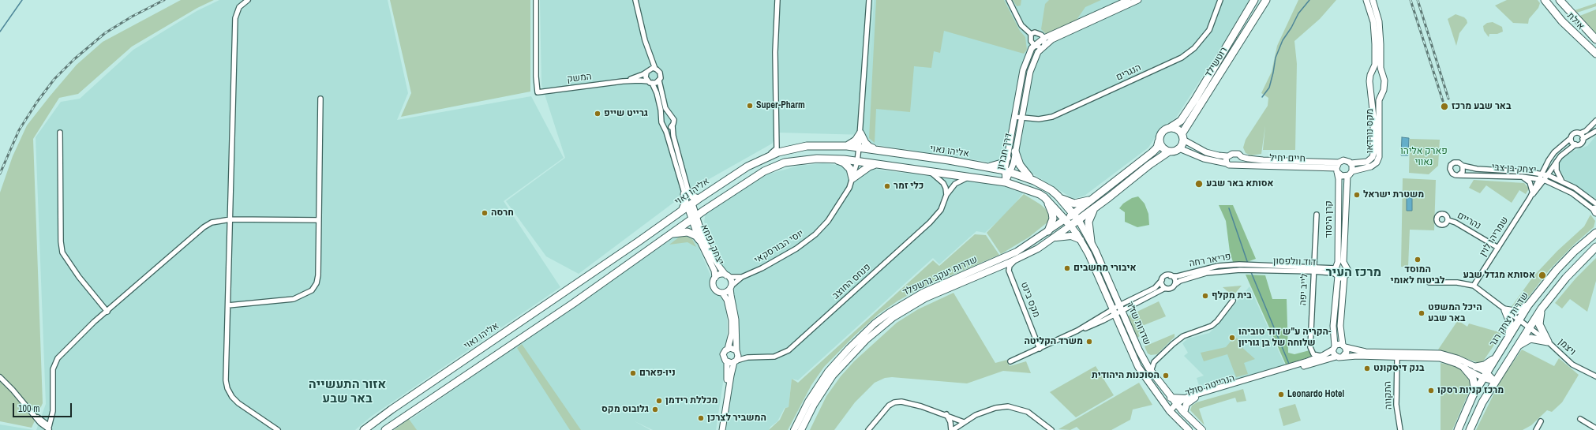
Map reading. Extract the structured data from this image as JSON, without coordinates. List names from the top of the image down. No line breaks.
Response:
{"streets":{"main road":["אילת","רוטשילד","אליהו נאוי","שדרות יעקב גרשפלד","שדרות יצחק רגר","שדרות שז\"ר"],"street":["הנגרים","המשק","מקס נורדאו","דרך חברון","חיים יחיל","יצחק בן צבי","קרן היסוד","נהריים","שמריהו לוין","יצחק נפחא","יוסי הבורסקאי","פריאר רחה","דוד וולפסון","פנחס החוצב","לייב יפה","מקס בינט","ויצמן","הנרייטה סולד","התקווה"]},"crossings":[["הנגרים","דרך חברון"],["מקס נורדאו","חיים יחיל"],["מקס נורדאו","קרן היסוד"],["אליהו נאוי","דרך חברון"],["אליהו נאוי","יוסי הבורסקאי"],["אליהו נאוי","שדרות שז\"ר"],["חיים יחיל","קרן היסוד"],["יצחק בן צבי","שמריהו לוין"],["קרן היסוד","דוד וולפסון"],["נהריים","שמריהו לוין"],["יצחק נפחא","יוסי הבורסקאי"],["פריאר רחה","דוד וולפסון"],["דוד וולפסון","לייב יפה"],["שדרות יעקב גרשפלד","מקס בינט"],["שדרות יעקב גרשפלד","שדרות שז\"ר"],["לייב יפה","הנרייטה סולד"],["שדרות שז\"ר","הנרייטה סולד"]],"districts":["מרכז העיר","אזור התעשייה באר שבע"],"parks":["פארק אליהו נאווי"],"places":["Super-Pharm","באר שבע מרכז","גרייט שייפ","אסותא באר שבע","כלי זמר","משטרת ישראל","חרסה","המוסד לביטוח לאומי","איבורי מחשבים","אסותא מגדל שבע","בית מקלף","היכל המשפט באר שבע","הקריה ע\"ש דוד טוביהו- שלוחה של בן גוריון","משרד הקליטה","בנק דיסקונט","ניו-פארם","הסוכנות היהודית","מרכז קניות רסקו","Leonardo Hotel","מכללת רידמן","גלובוס מקס","המשביר לצרכן"],"scale_bar":"100 m"}
